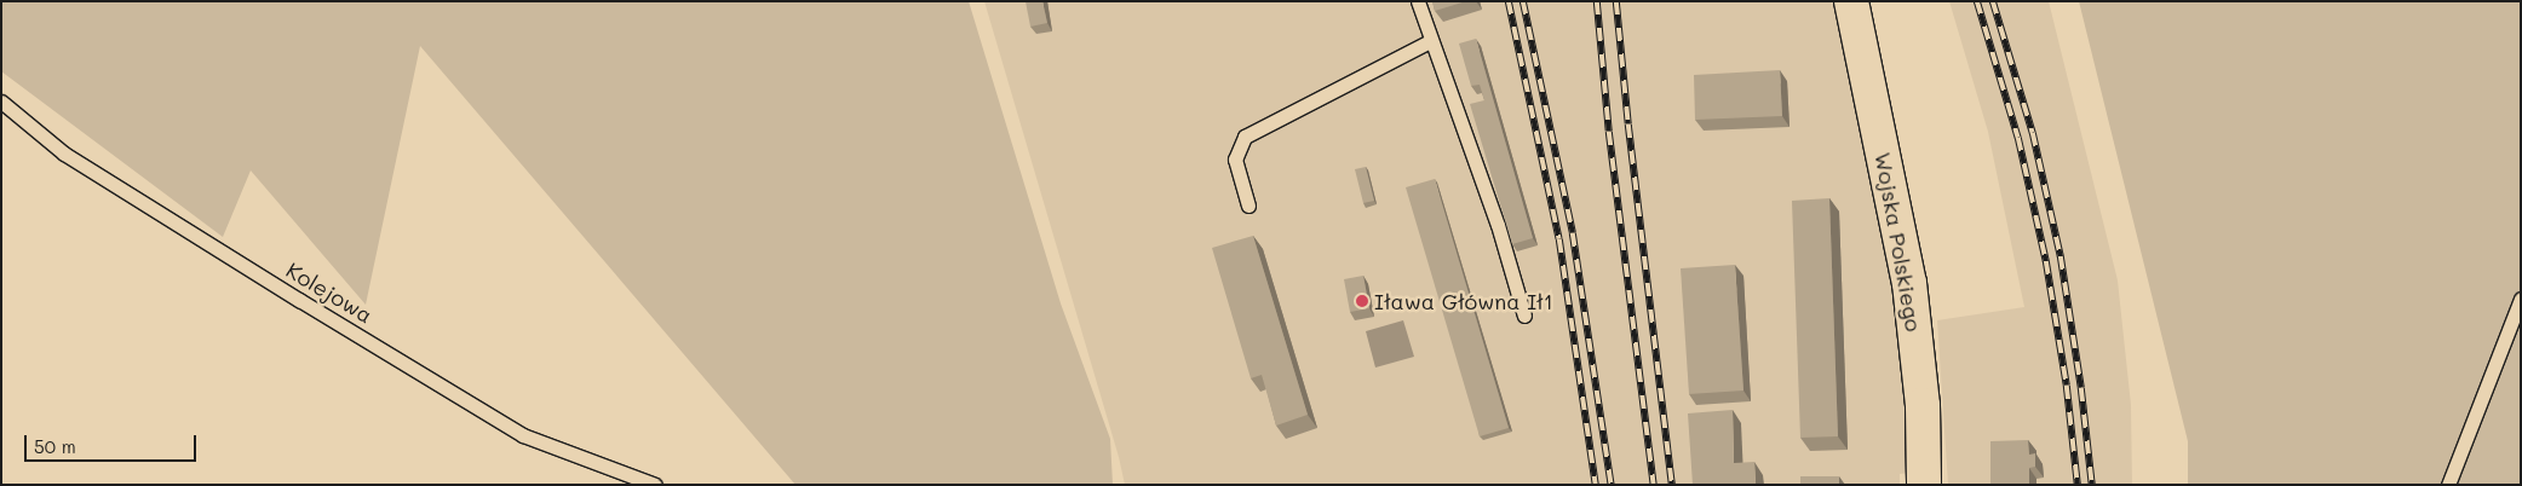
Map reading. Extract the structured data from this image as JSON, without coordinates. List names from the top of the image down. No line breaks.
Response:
{"streets":{"street":["Wojska Polskiego"],"lane":["Kolejowa"]},"places":["Iława Główna Ił1"],"scale_bar":"50 m"}
